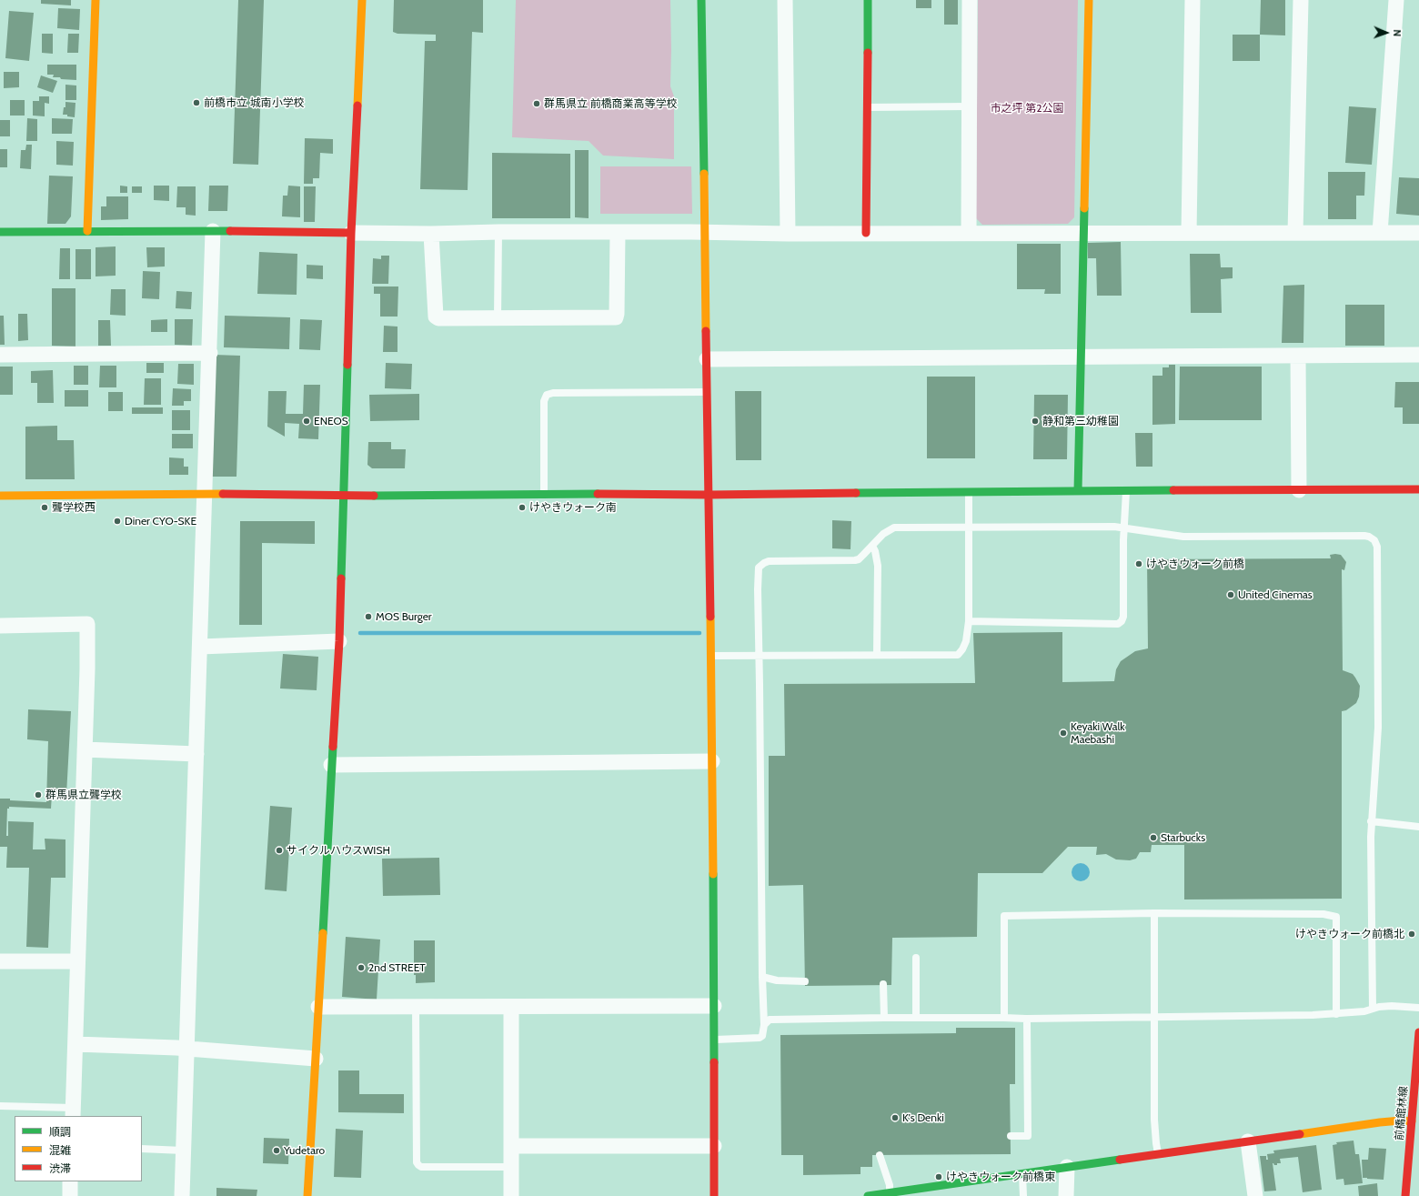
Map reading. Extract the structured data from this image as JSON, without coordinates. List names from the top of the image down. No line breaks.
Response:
{"streets":{"street":["前橋館林線"]},"parks":["市之坪 第2公園"],"places":["前橋市立 城南小学校","群馬県立 前橋商業高等学校","ENEOS","静和第三幼稚園","聾学校西","けやきウォーク南","Diner CYO-SKE","けやきウォーク前橋","United Cinemas","MOS Burger","Keyaki Walk Maebashi","群馬県立聾学校","Starbucks","サイクルハウスWISH","けやきウォーク前橋北","2nd STREET","K's Denki","Yudetaro","けやきウォーク前橋東"],"legend":["順調","混雑","渋滞"],"north":"right"}
